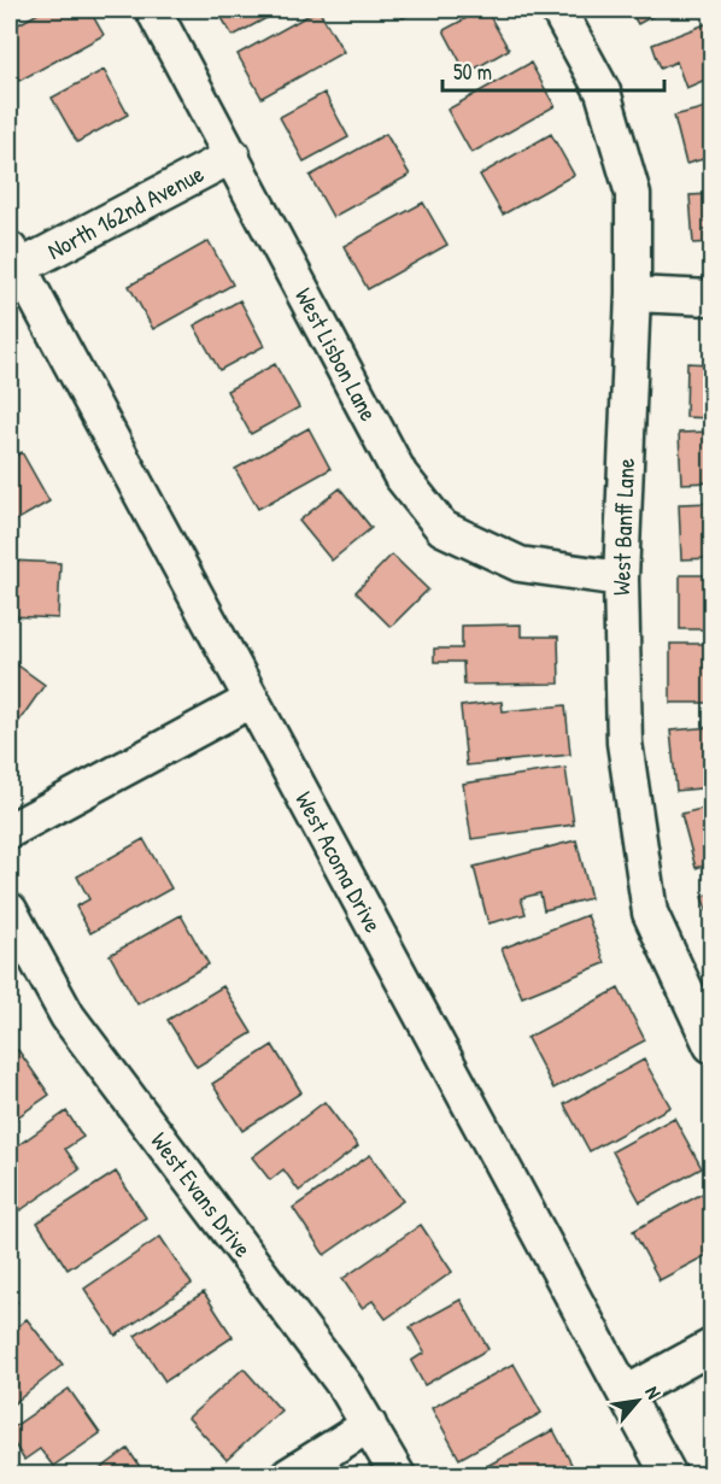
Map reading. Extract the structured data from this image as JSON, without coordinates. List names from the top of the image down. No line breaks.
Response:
{"streets":{"street":["North 162nd Avenue","West Lisbon Lane","West Banff Lane","West Acoma Drive","West Evans Drive"]},"crossings":[["North 162nd Avenue","West Lisbon Lane"],["North 162nd Avenue","West Acoma Drive"],["West Lisbon Lane","West Banff Lane"]],"scale_bar":"50 m","north":"top right"}
